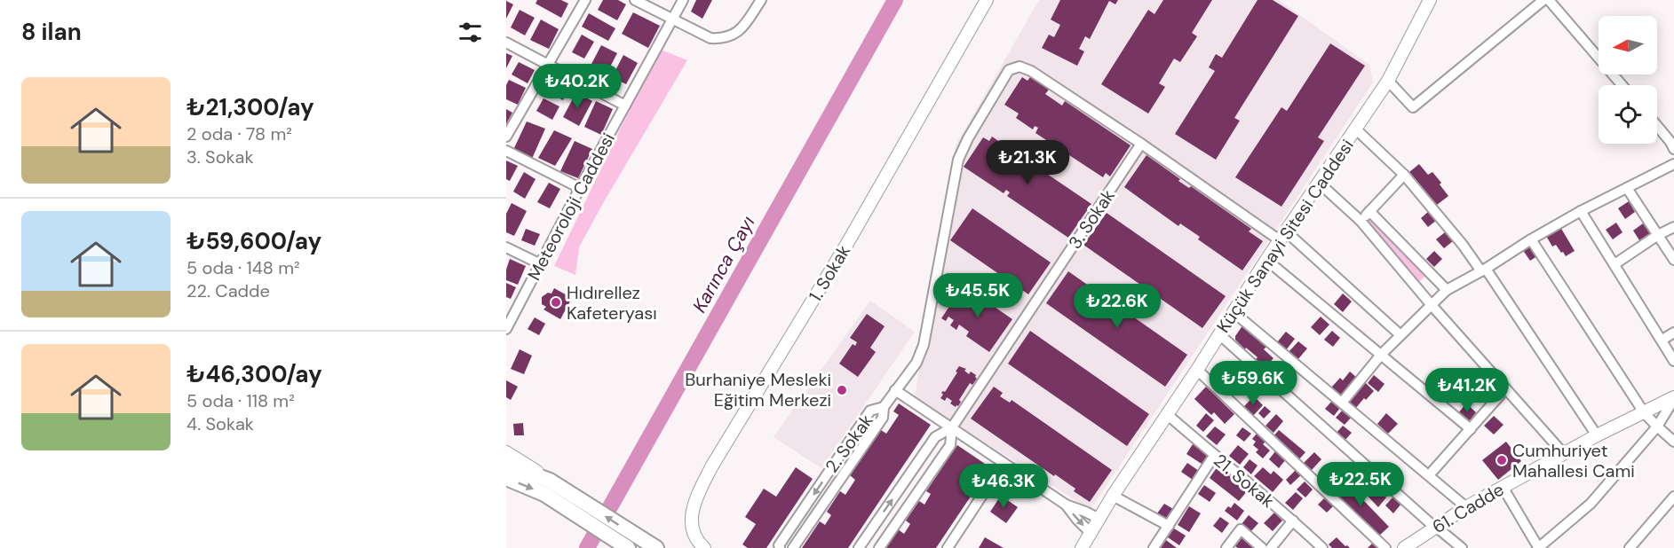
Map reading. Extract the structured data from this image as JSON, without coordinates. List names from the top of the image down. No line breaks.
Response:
{"streets":{"street":["Meteoroloji Caddesi","3. Sokak","Küçük Sanayi Sitesi Caddesi","1. Sokak","2. Sokak","21. Sokak","61. Cadde"]},"crossings":[["Küçük Sanayi Sitesi Caddesi","21. Sokak"]],"water":["Karınca Çayı"],"places":["Hıdırellez Kafeteryası","Burhaniye Mesleki Eğitim Merkezi","Cumhuriyet Mahallesi Cami"],"north":"left","page":{"heading":"8 ilan","list":[{"name":"₺21,300/ay","note":"2 oda · 78 m² · 3. Sokak"},{"name":"₺59,600/ay","note":"5 oda · 148 m² · 22. Cadde"},{"name":"₺46,300/ay","note":"5 oda · 118 m² · 4. Sokak"}],"price":["₺40.2K","₺21.3K","₺45.5K","₺22.6K","₺59.6K","₺41.2K","₺22.5K","₺46.3K"]}}
